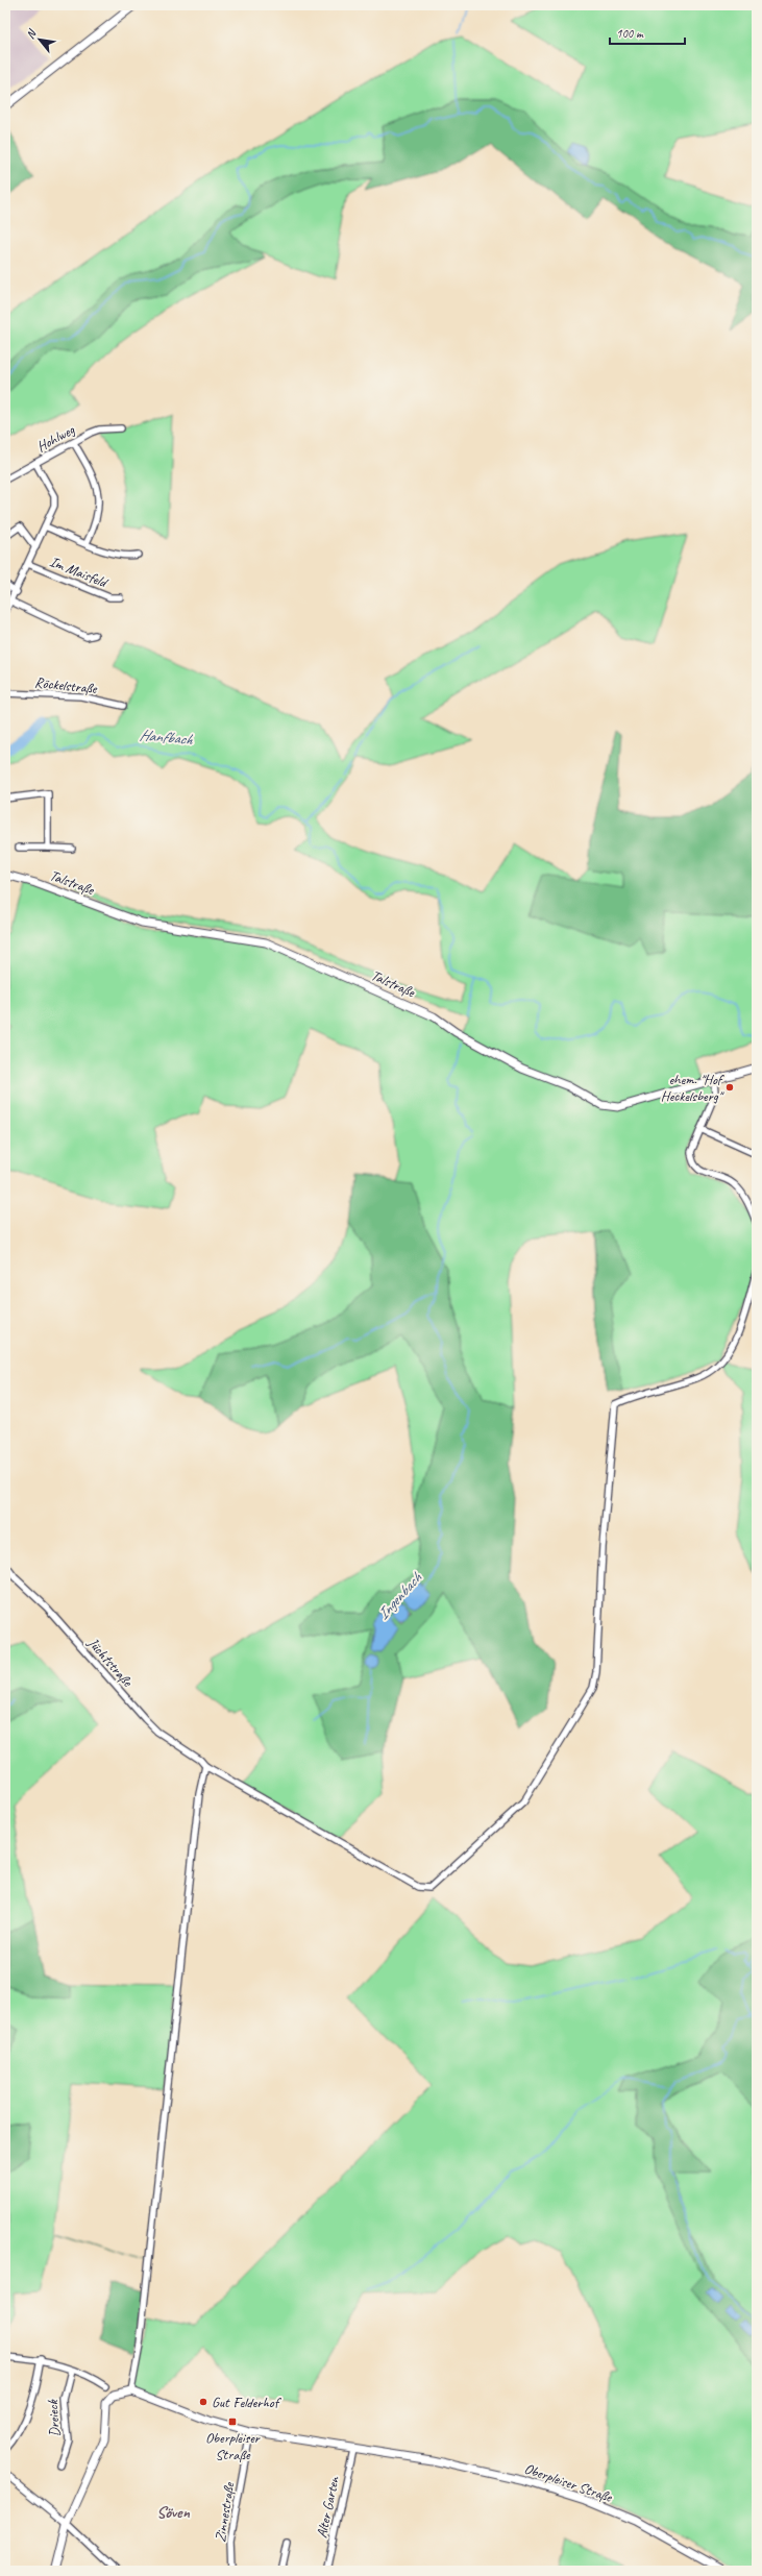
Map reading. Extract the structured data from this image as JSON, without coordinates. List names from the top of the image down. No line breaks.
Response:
{"streets":{"main road":["Talstraße","Oberpleiser Straße"],"street":["Hohlweg","Im Maisfeld","Röckelstraße","Jüchtstraße","Dreieck","Alter Garten","Zinnestraße"]},"crossings":[["Oberpleiser Straße","Alter Garten"],["Oberpleiser Straße","Zinnestraße"]],"districts":["Söven"],"water":["Hanfbach","Ingenbach"],"places":{"other":["ehem. \"Hof Heckelsberg\"","Gut Felderhof"],"transit":["Oberpleiser Straße"]},"scale_bar":"100 m","north":"top left"}
